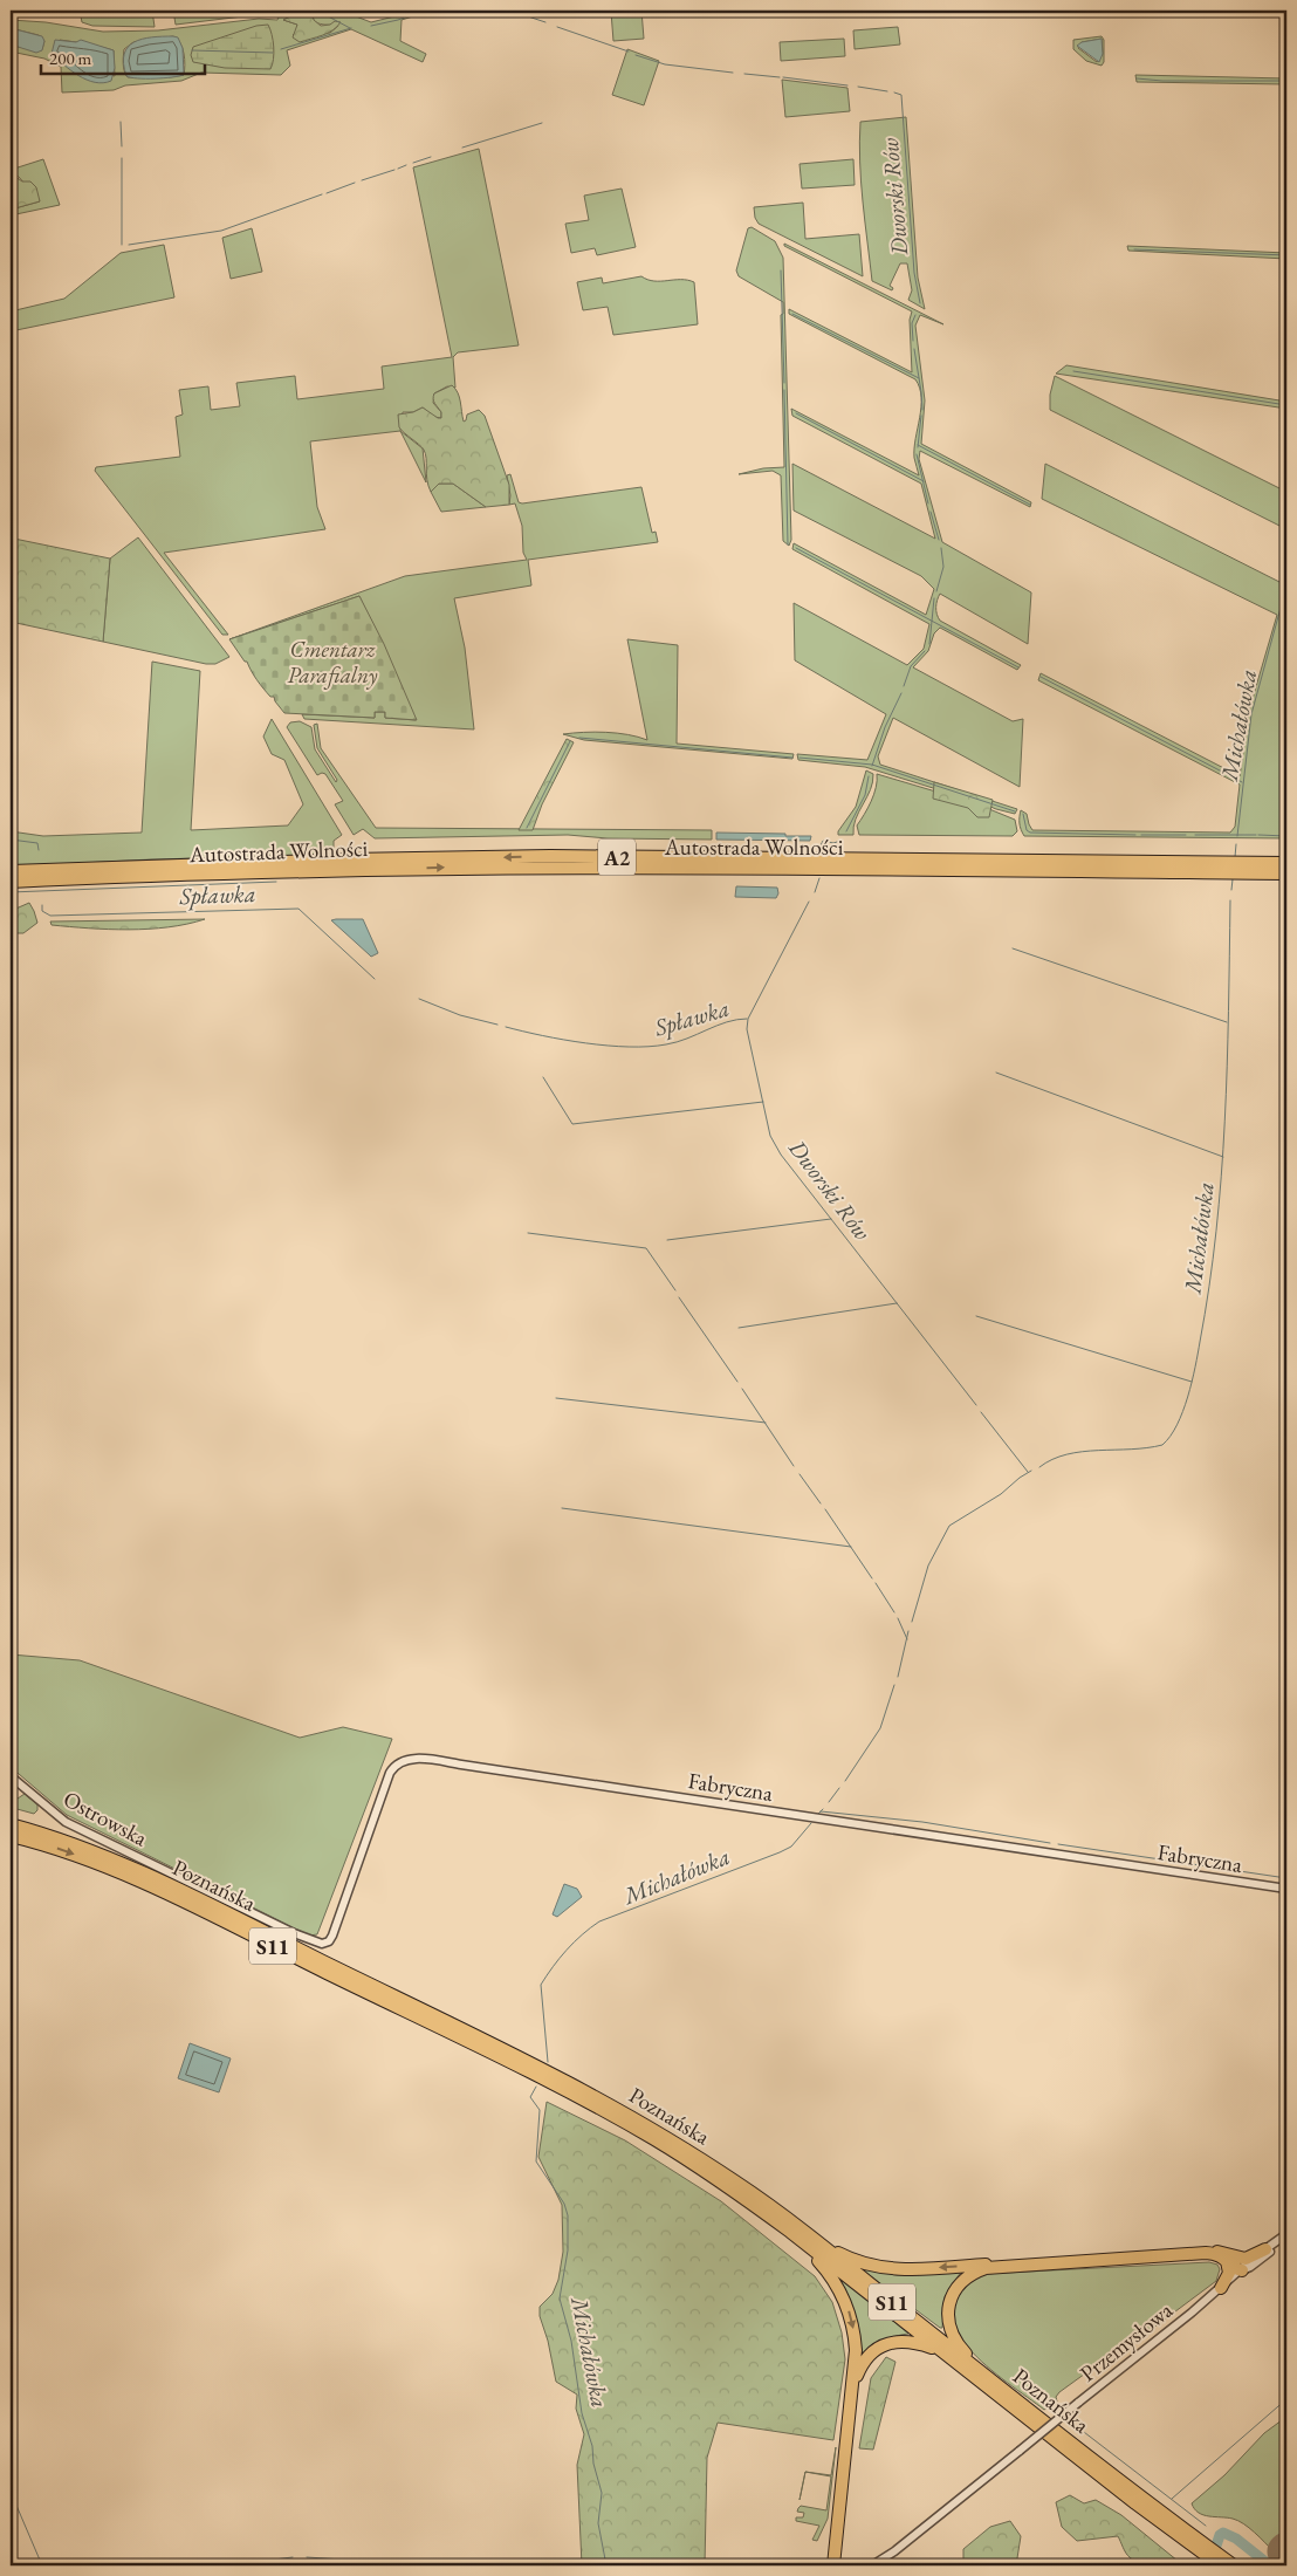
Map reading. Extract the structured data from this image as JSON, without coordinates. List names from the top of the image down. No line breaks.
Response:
{"streets":{"highway":["Autostrada Wolności","A2","Poznańska","S11"],"street":["Fabryczna","Ostrowska","Przemysłowa"]},"crossings":[["Fabryczna","Ostrowska"]],"water":["Dworski Rów","Michałówka","Spławka"],"parks":["Cmentarz Parafialny"],"scale_bar":"200 m"}
